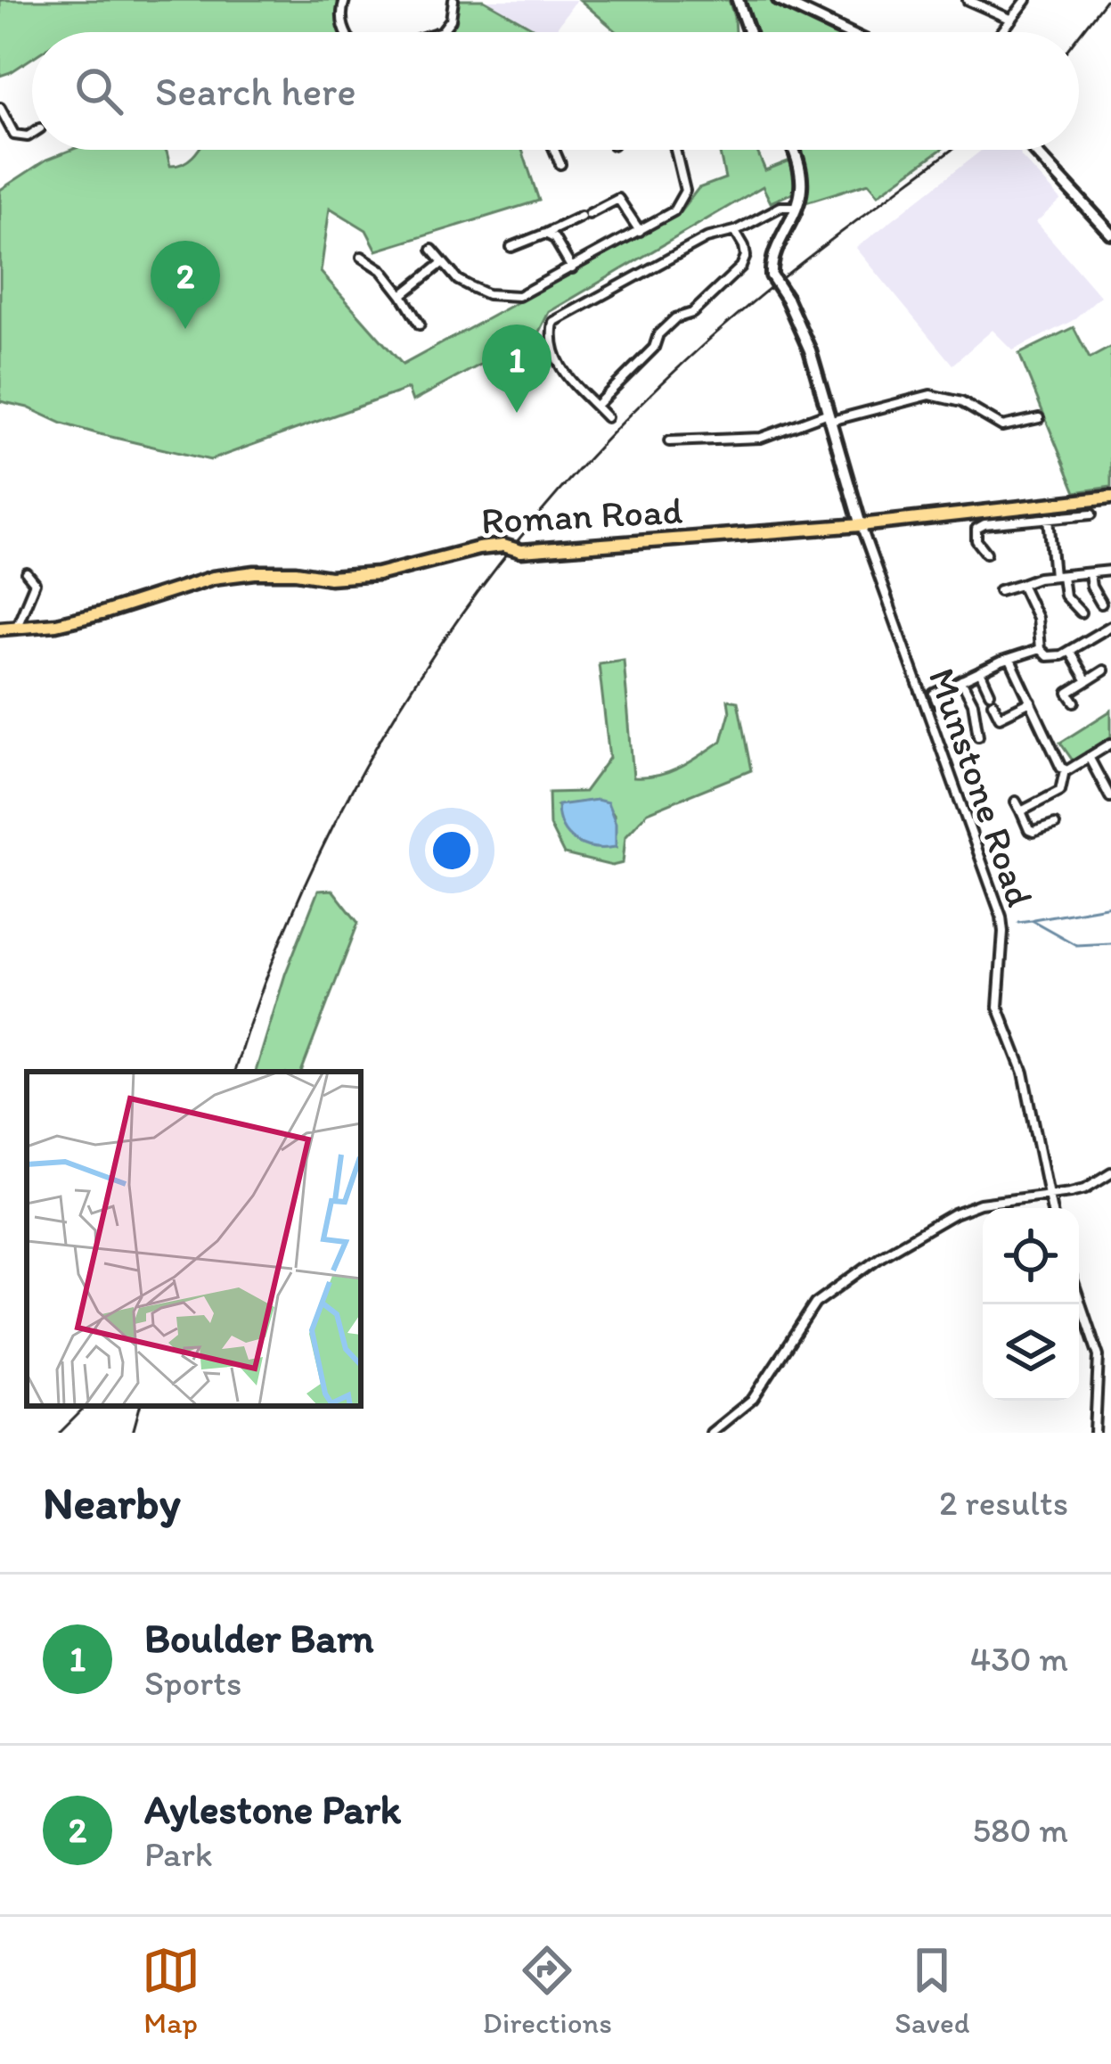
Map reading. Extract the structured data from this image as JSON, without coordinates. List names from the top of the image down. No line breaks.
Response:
{"streets":{"main road":["Roman Road"],"street":["Munstone Road"]},"crossings":[["Roman Road","Munstone Road"]],"page":{"search":"Search here","pins":["2","1"],"heading":["Nearby","2 results"],"list":[{"mark":"1","name":"Boulder Barn","note":"Sports","value":"430 m"},{"mark":"2","name":"Aylestone Park","note":"Park","value":"580 m"}],"nav":["Map","Directions","Saved"]}}
